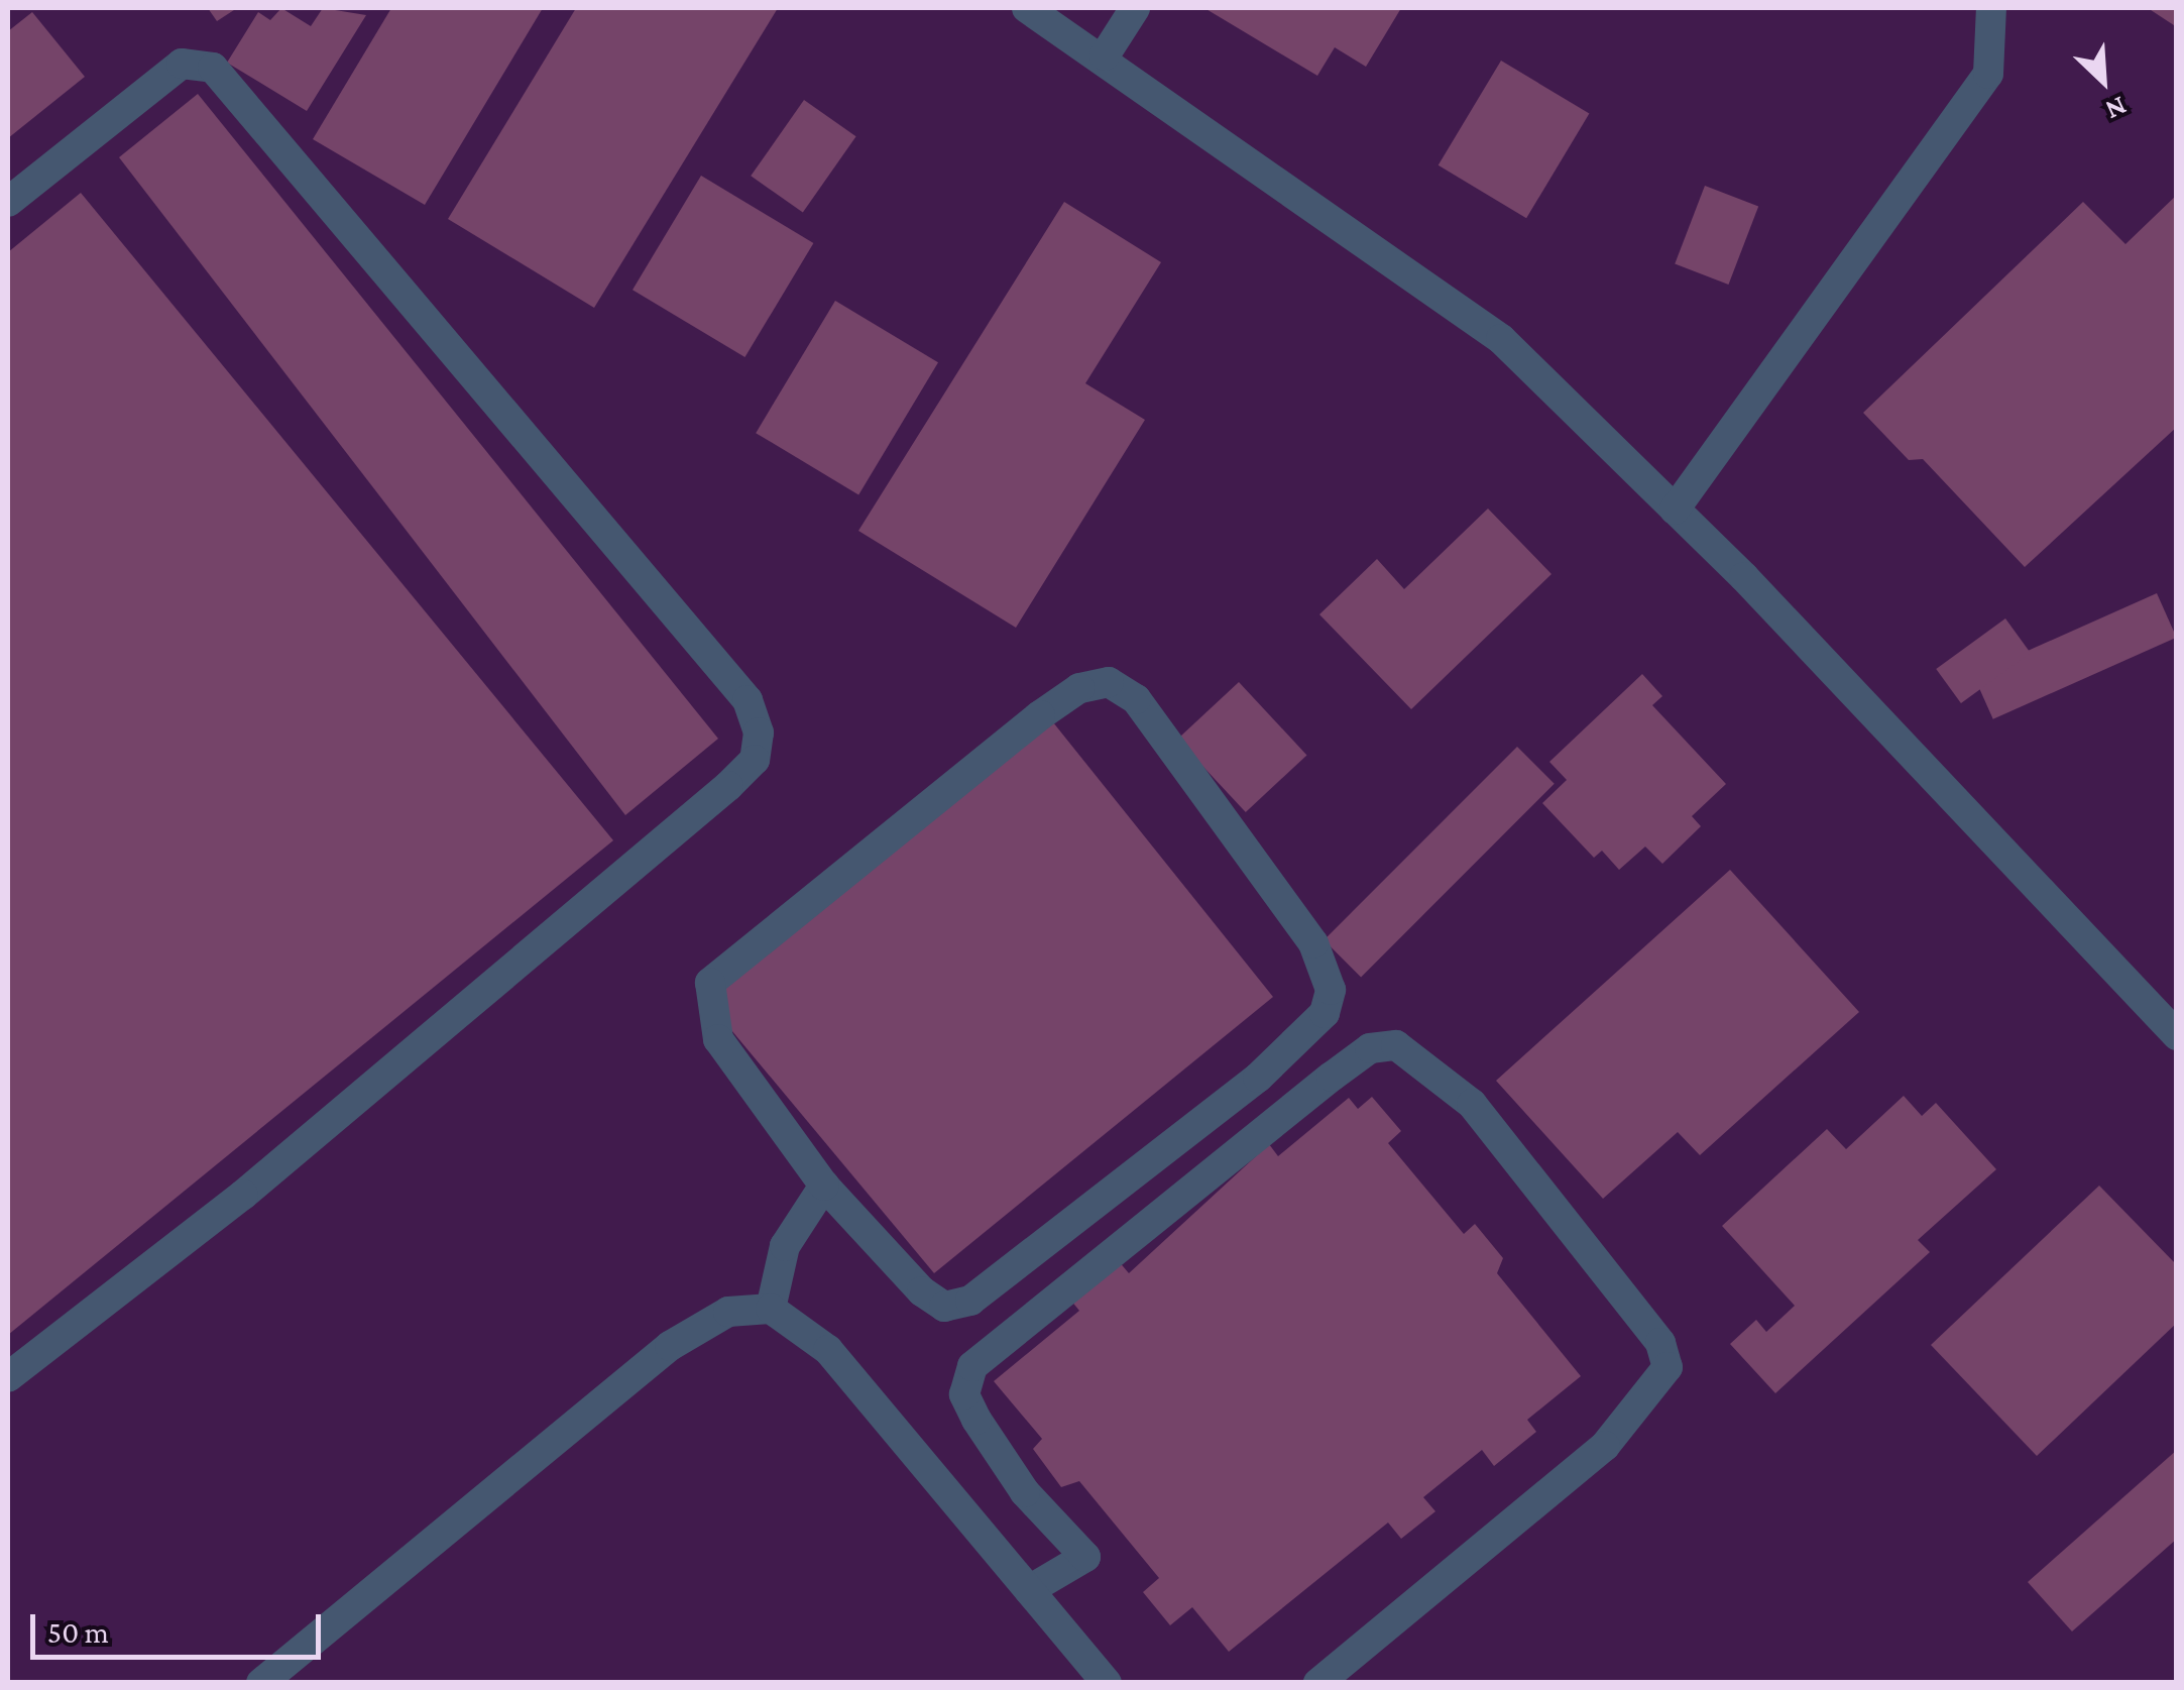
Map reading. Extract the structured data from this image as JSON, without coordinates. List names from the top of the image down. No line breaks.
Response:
{"scale_bar":"50 m","north":"bottom right"}
